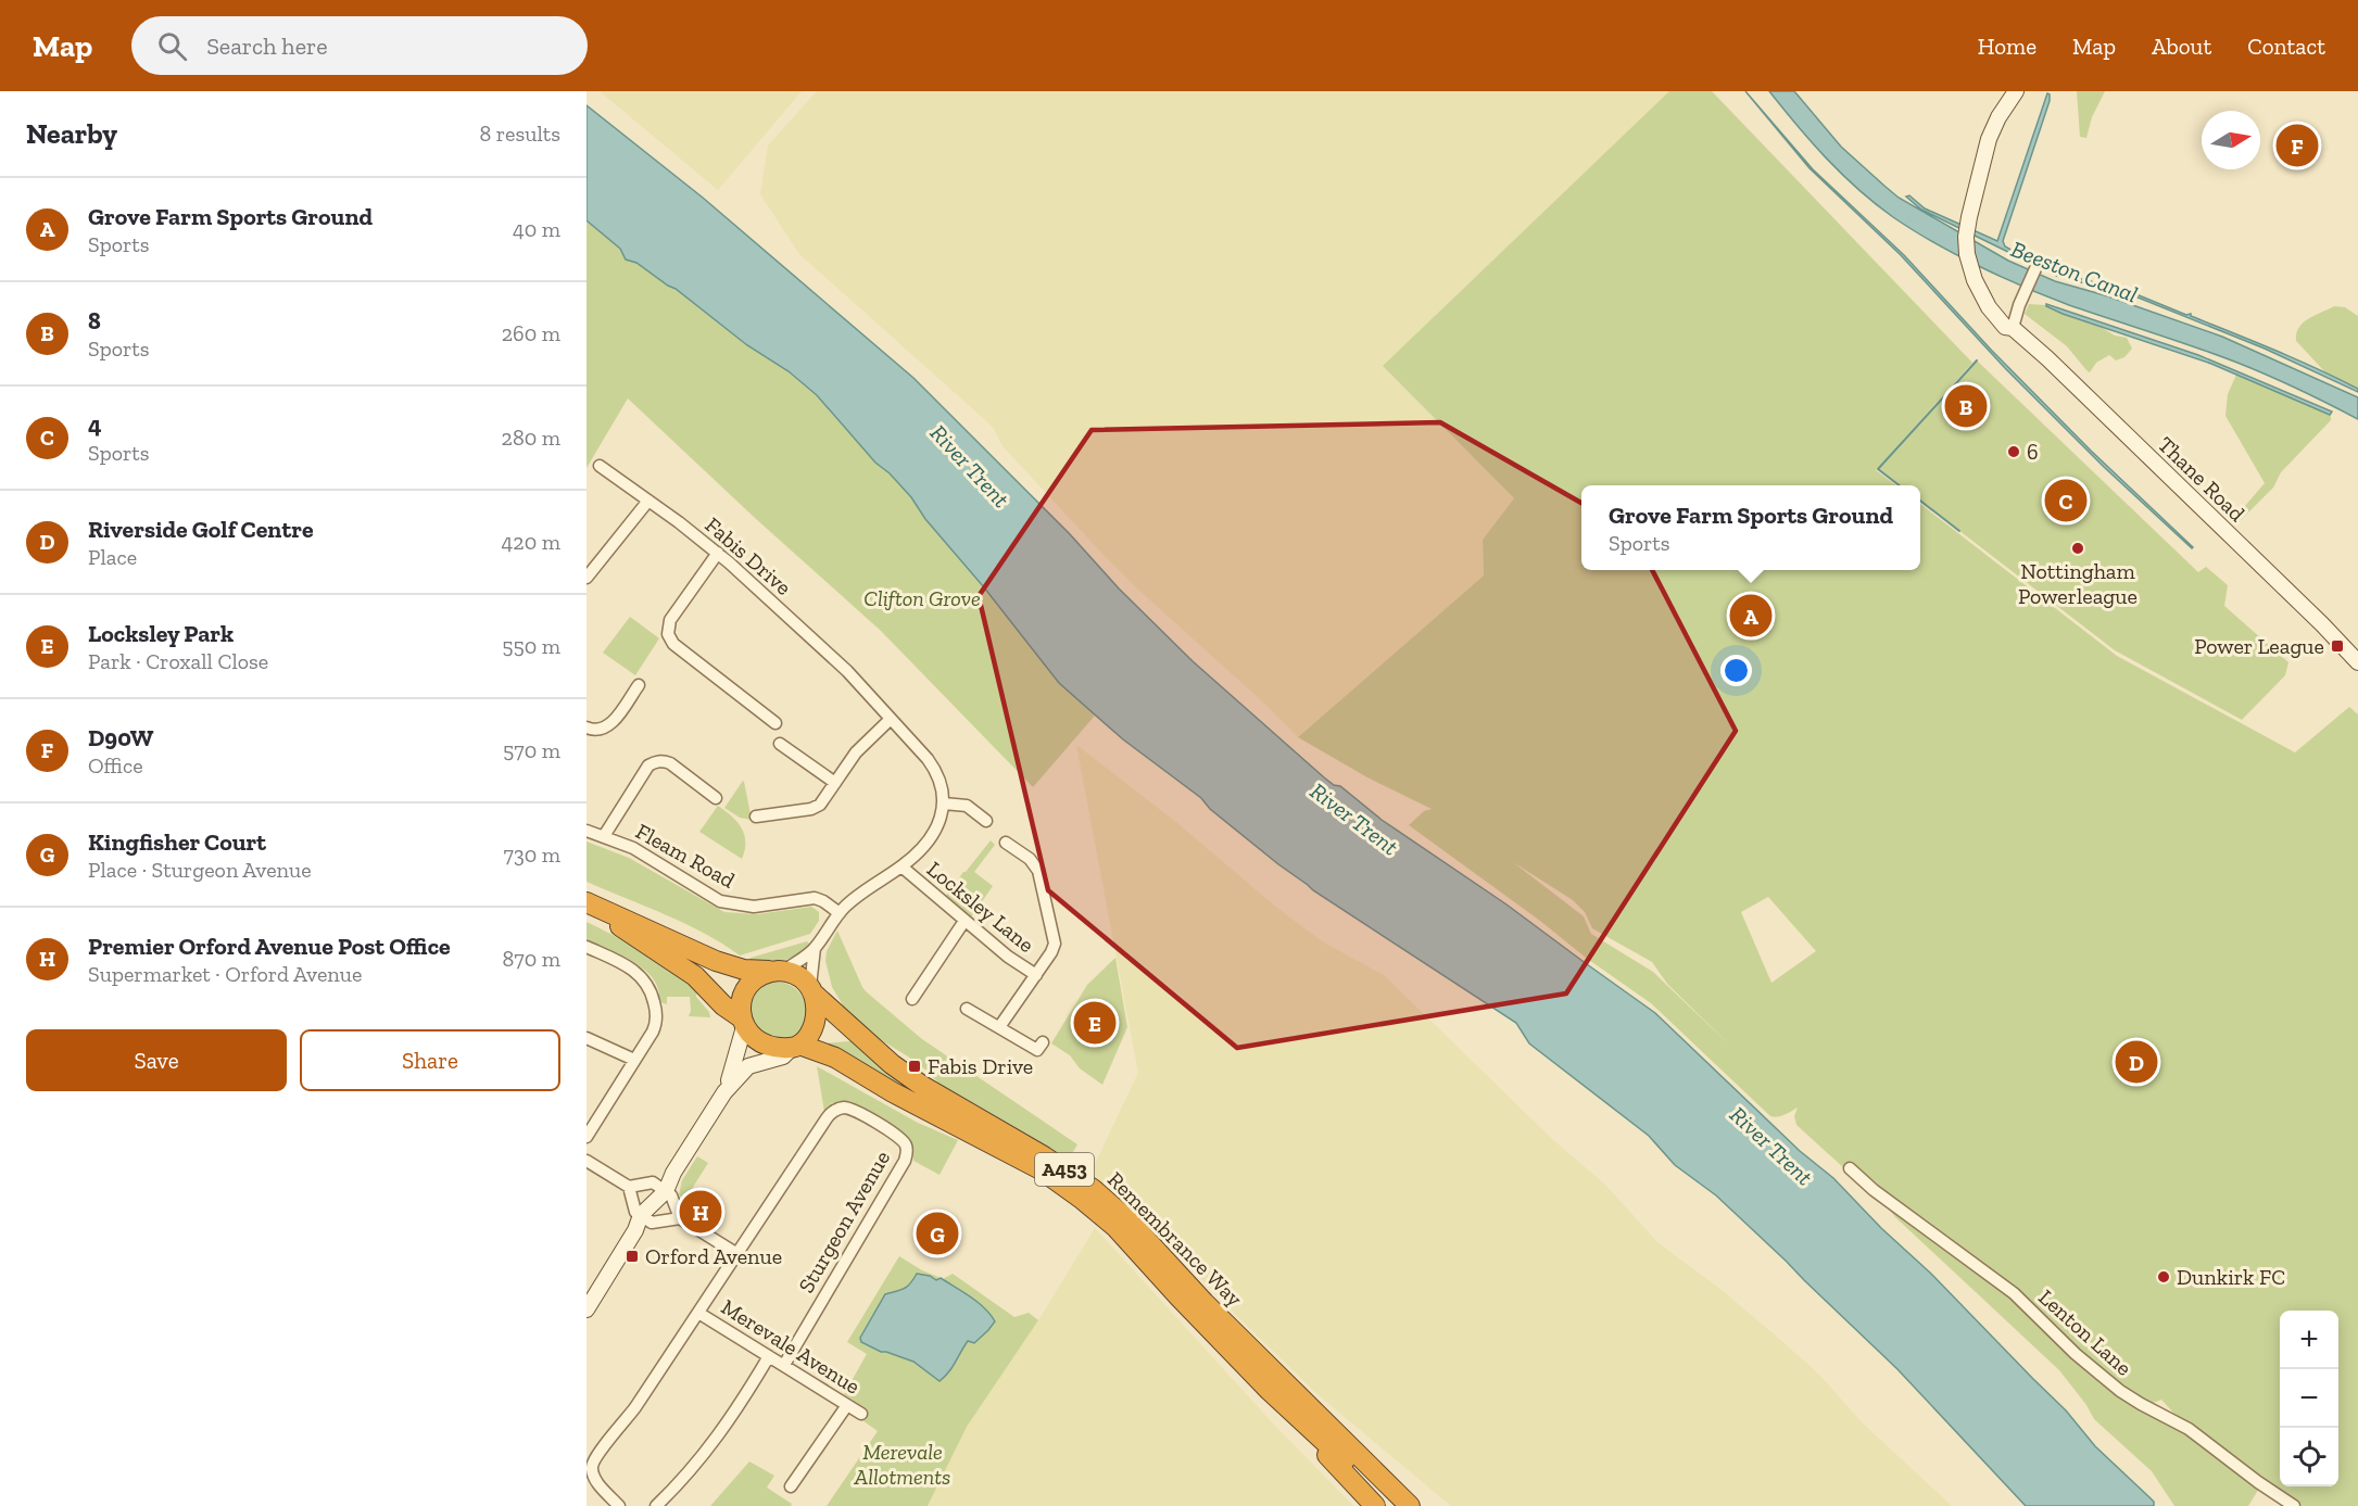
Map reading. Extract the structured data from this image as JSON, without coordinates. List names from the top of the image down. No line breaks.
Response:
{"streets":{"highway":["A453","Remembrance Way"],"street":["Thane Road","Fabis Drive","Fleam Road","Locksley Lane","Sturgeon Avenue","Lenton Lane","Merevale Avenue"]},"crossings":[["Sturgeon Avenue","Merevale Avenue"]],"water":["Beeston Canal","River Trent"],"parks":["Clifton Grove","Merevale Allotments"],"places":{"other":["6","Nottingham Powerleague","Dunkirk FC"],"transit":["Power League","Fabis Drive","Orford Avenue"]},"north":"right","page":{"header":"Map","search":"Search here","nav":["Home","Map","About","Contact"],"heading":["Nearby","8 results"],"pins":["F","B","C","A","E","D","H","G"],"list":[{"mark":"A","name":"Grove Farm Sports Ground","note":"Sports","value":"40 m"},{"mark":"B","name":"8","note":"Sports","value":"260 m"},{"mark":"C","name":"4","note":"Sports","value":"280 m"},{"mark":"D","name":"Riverside Golf Centre","note":"Place","value":"420 m"},{"mark":"E","name":"Locksley Park","note":"Park · Croxall Close","value":"550 m"},{"mark":"F","name":"D90W","note":"Office","value":"570 m"},{"mark":"G","name":"Kingfisher Court","note":"Place · Sturgeon Avenue","value":"730 m"},{"mark":"H","name":"Premier Orford Avenue Post Office","note":"Supermarket · Orford Avenue","value":"870 m"}],"popup":["Grove Farm Sports Ground","Sports"],"buttons":["Save","Share"],"map_buttons":["+","−"]}}
